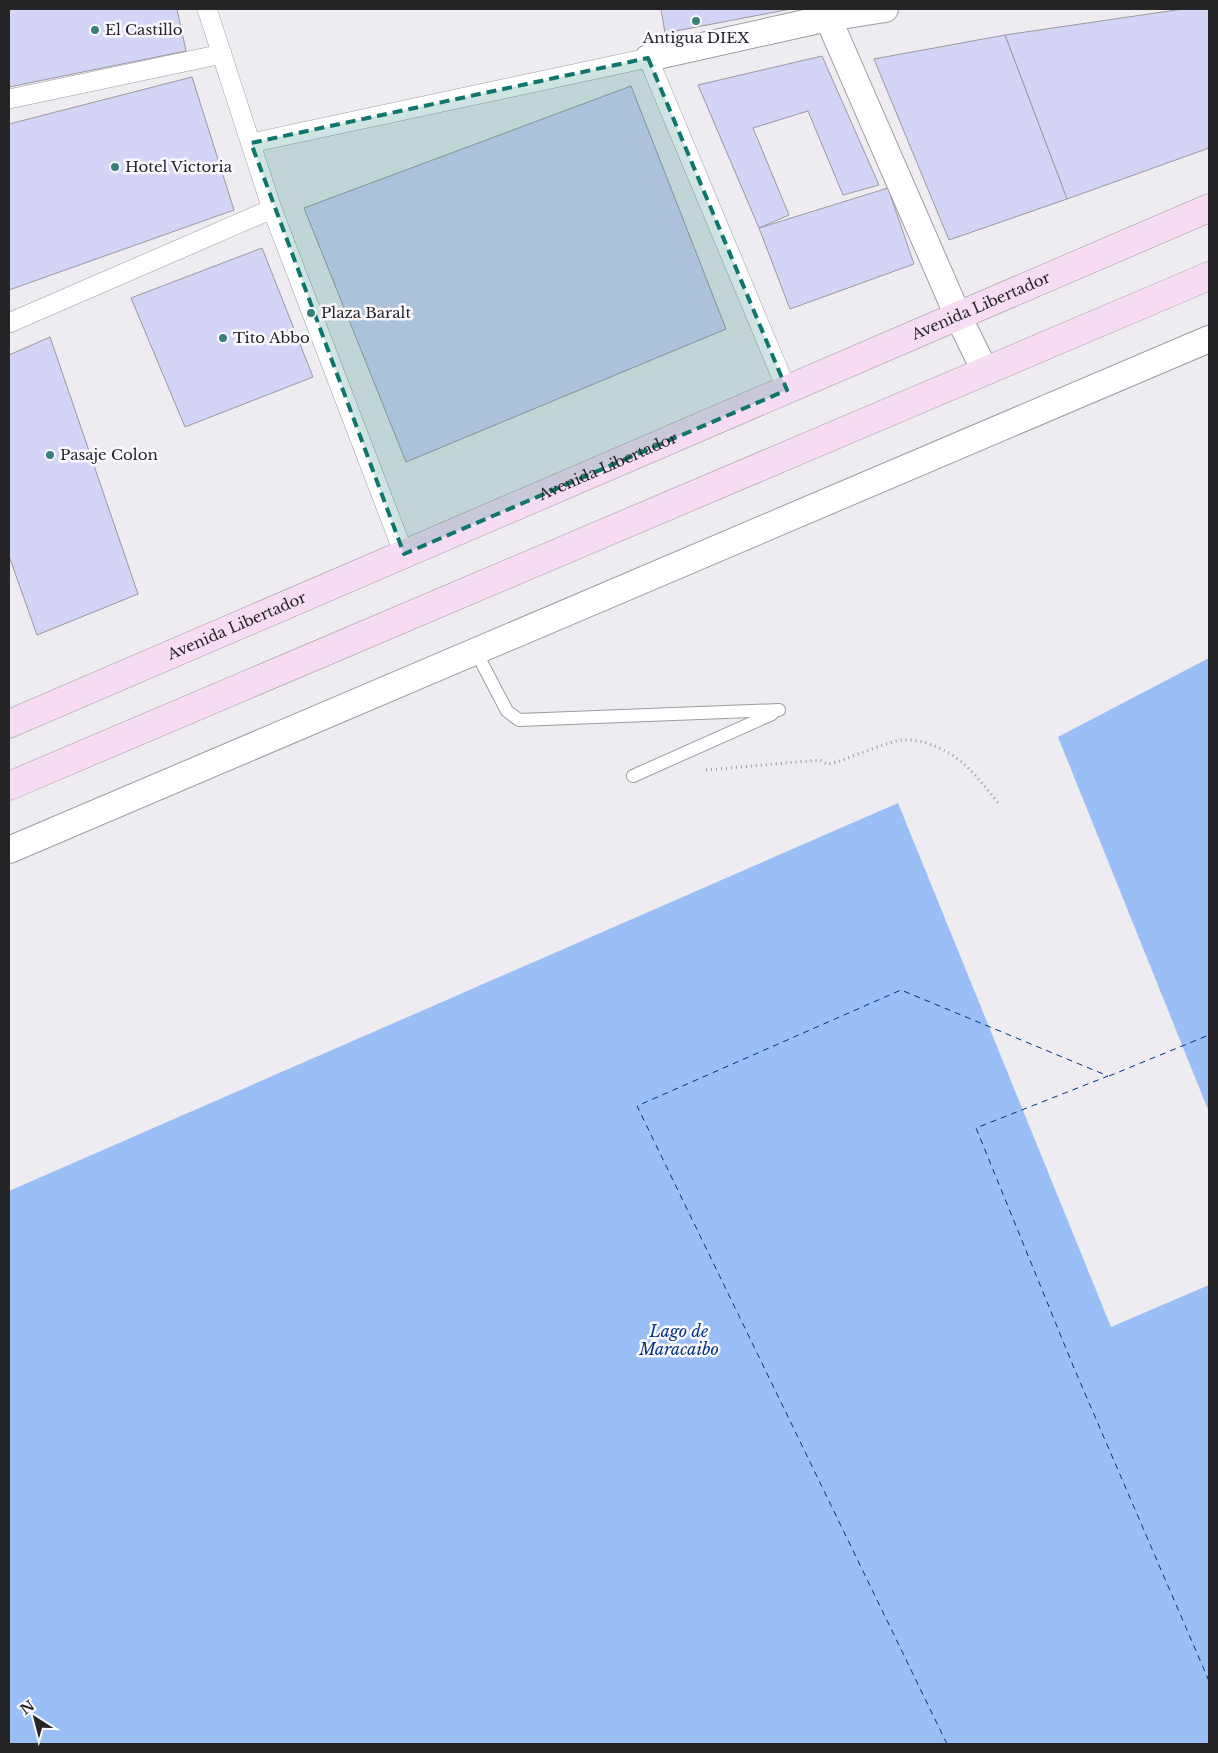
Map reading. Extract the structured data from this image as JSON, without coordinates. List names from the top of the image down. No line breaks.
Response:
{"streets":{"main road":["Avenida Libertador"]},"water":["Lago de Maracaibo"],"places":["Antigua DIEX","El Castillo","Hotel Victoria","Plaza Baralt","Tito Abbo","Pasaje Colon"],"north":"top left"}
